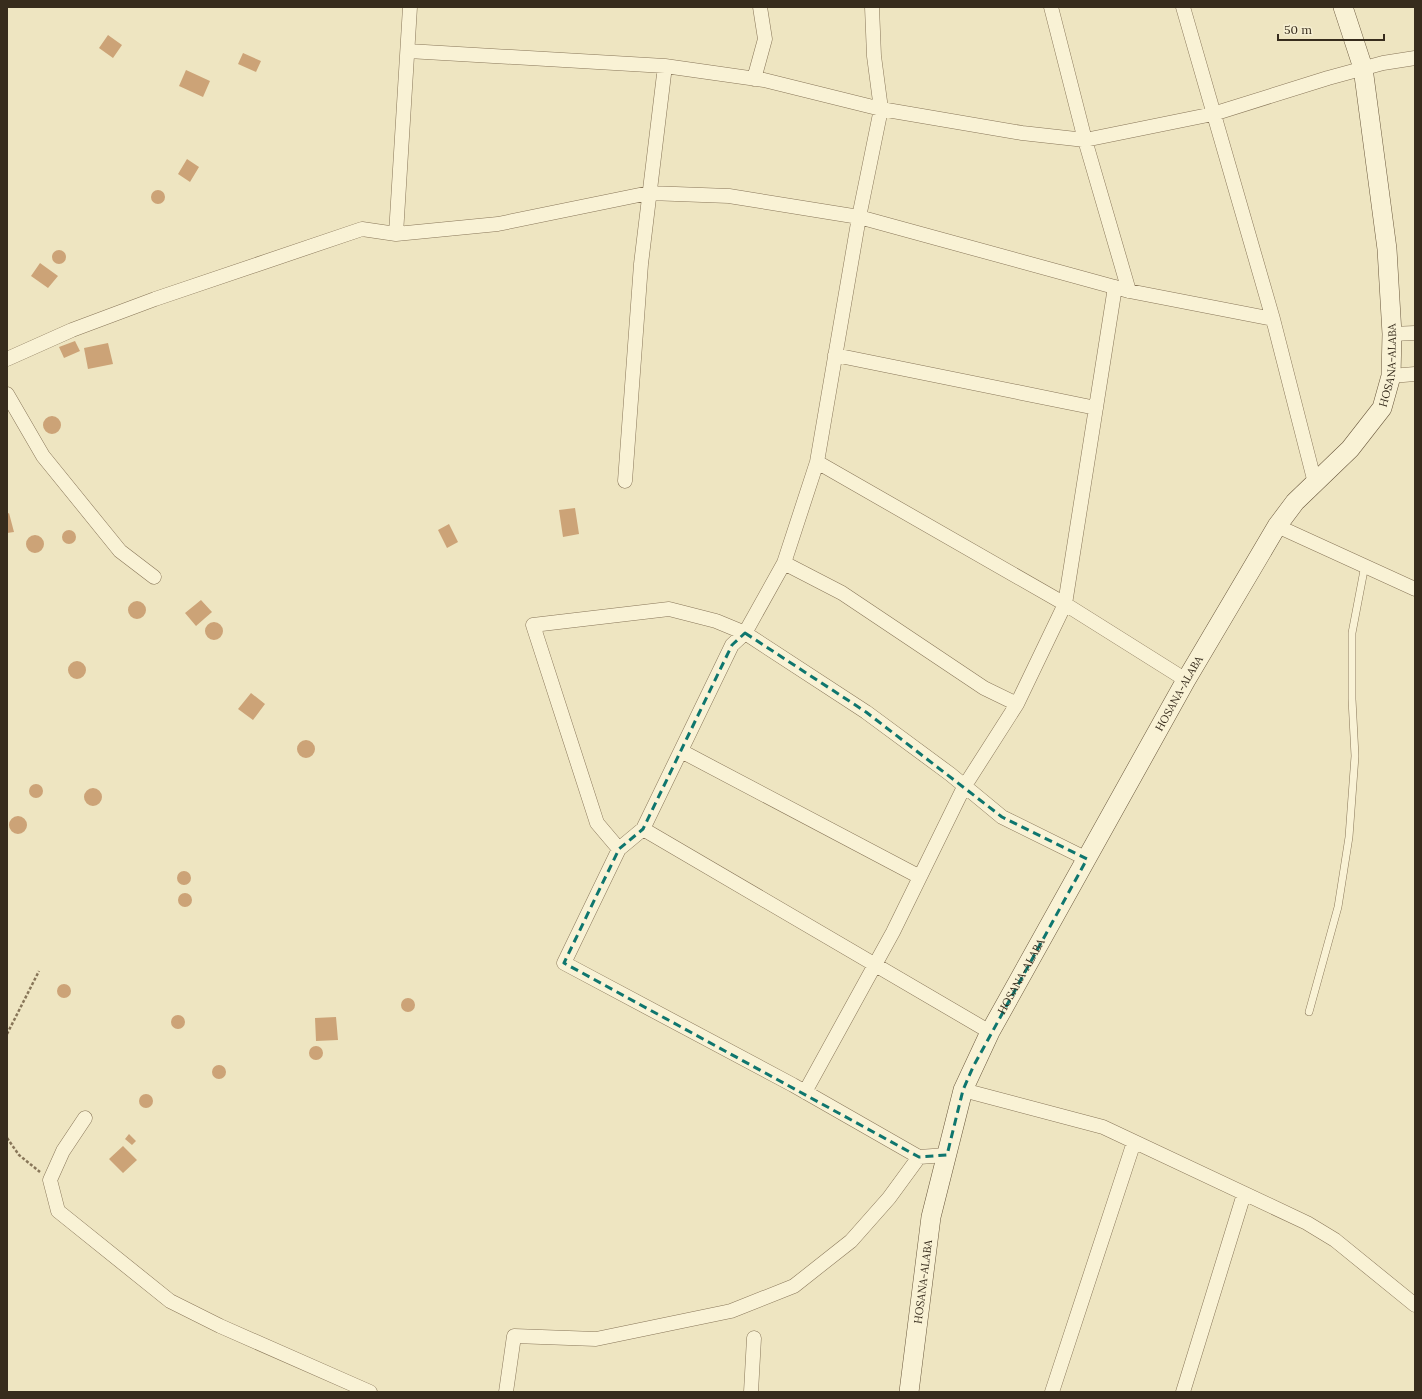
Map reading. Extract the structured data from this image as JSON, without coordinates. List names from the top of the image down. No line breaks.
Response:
{"streets":{"main road":["HOSANA-ALABA"]},"scale_bar":"50 m"}
